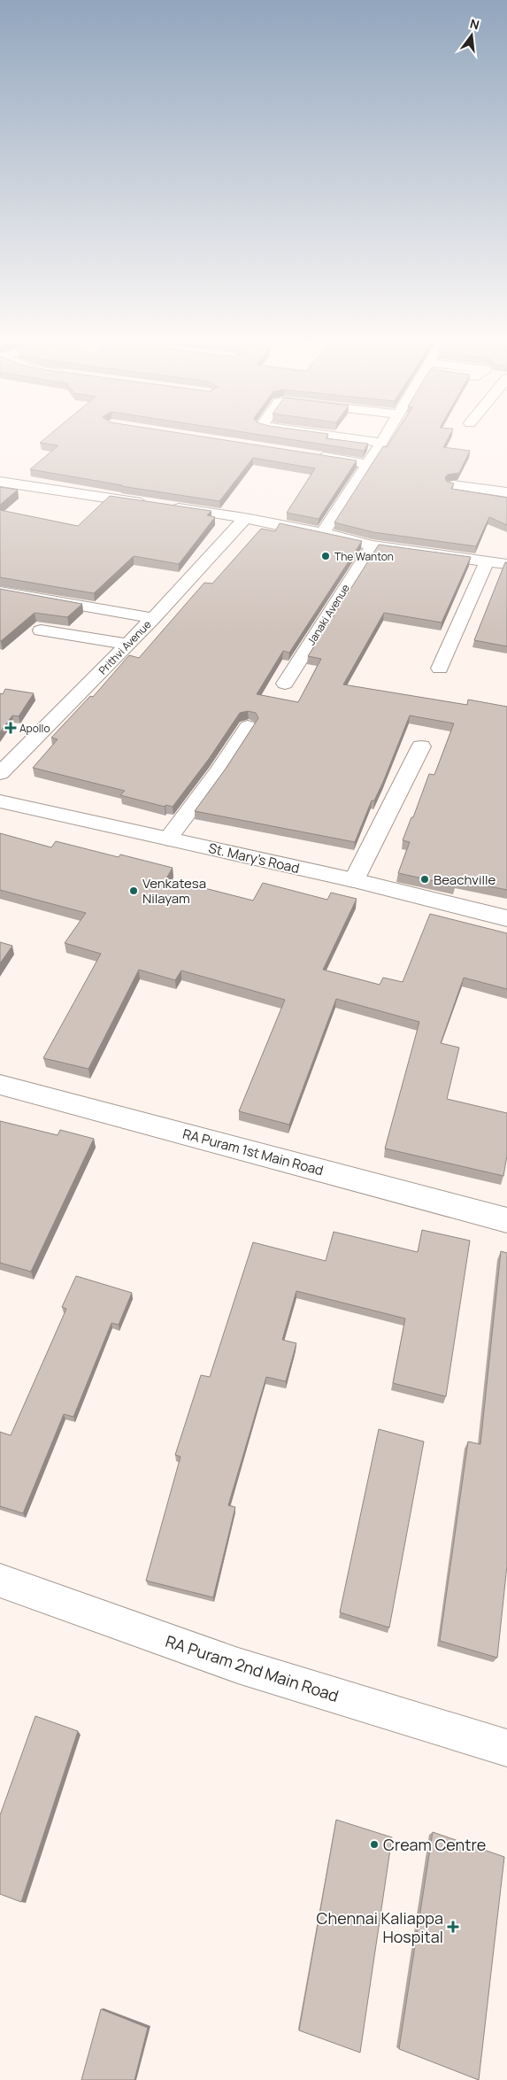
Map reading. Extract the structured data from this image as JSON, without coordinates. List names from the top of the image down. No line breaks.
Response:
{"streets":{"street":["Janaki Avenue","Prithvi Avenue","St. Mary's Road","RA Puram 1st Main Road","RA Puram 2nd Main Road"]},"places":{"other":["The Wanton","Beachville","Venkatesa Nilayam","Cream Centre"],"health":["Apollo","Chennai Kaliappa Hospital"]},"north":"top"}
